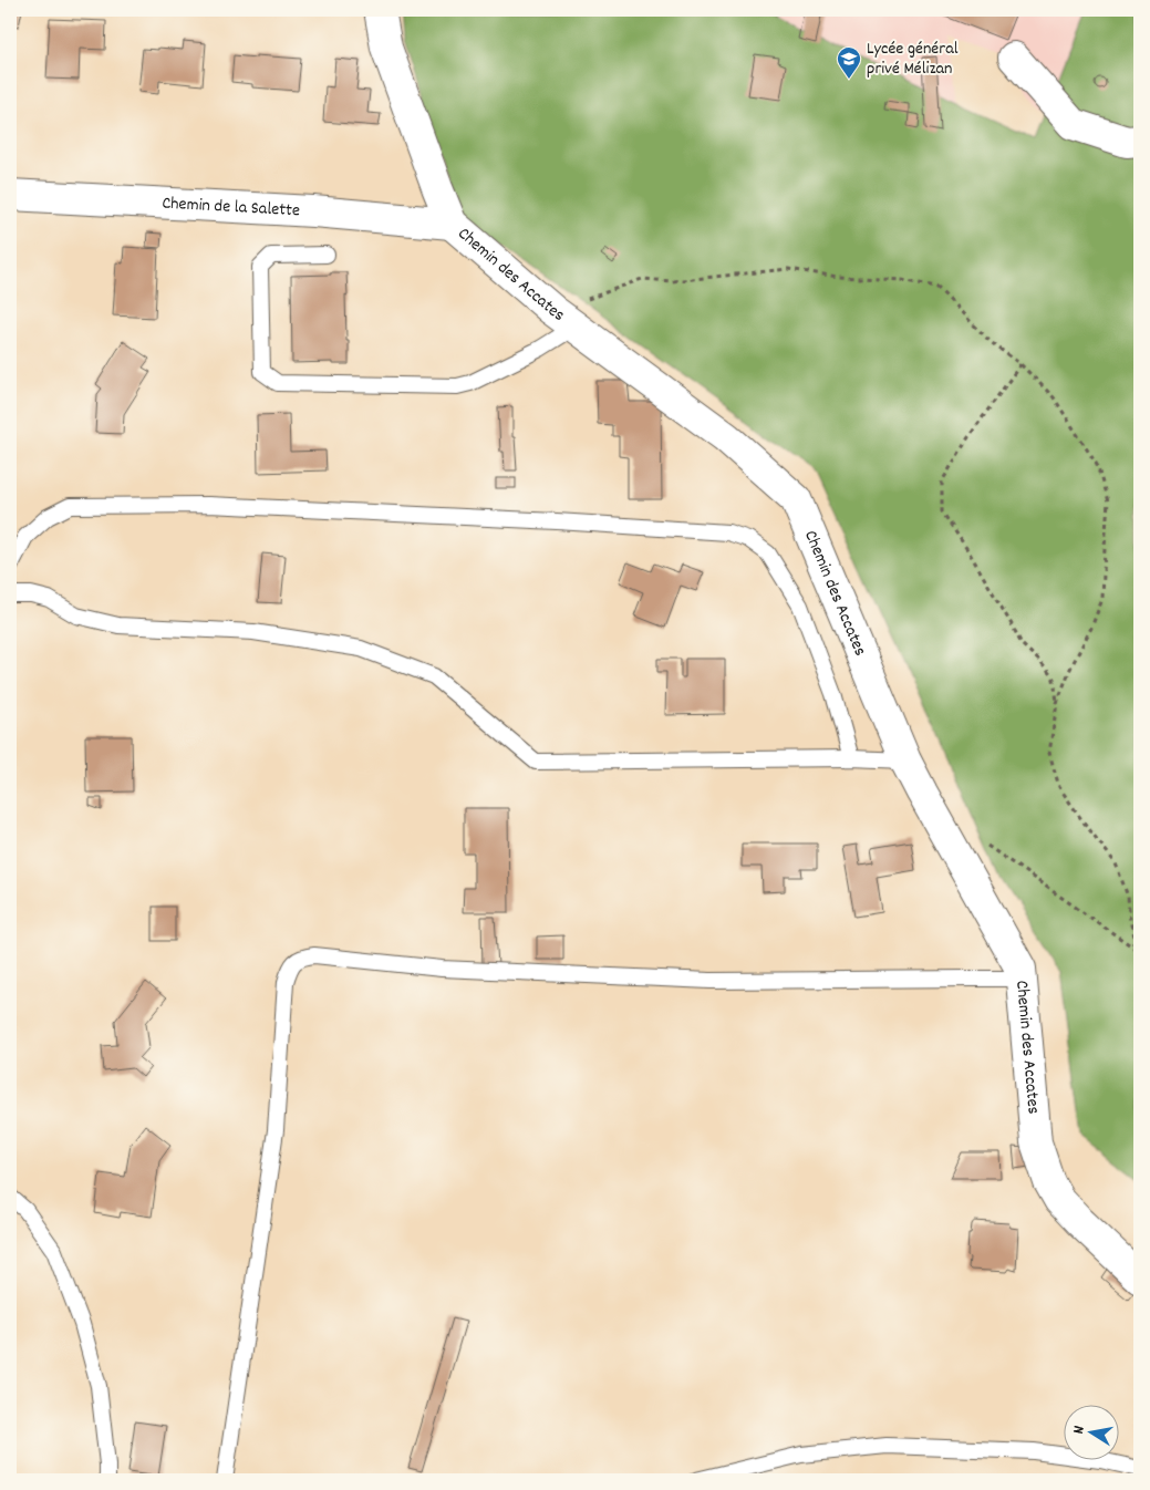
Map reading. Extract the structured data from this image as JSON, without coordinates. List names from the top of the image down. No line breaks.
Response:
{"streets":{"street":["Chemin de la Salette","Chemin des Accates"]},"crossings":[["Chemin de la Salette","Chemin des Accates"]],"places":{"school or university":["Lycée général privé Mélizan"]},"north":"left"}
